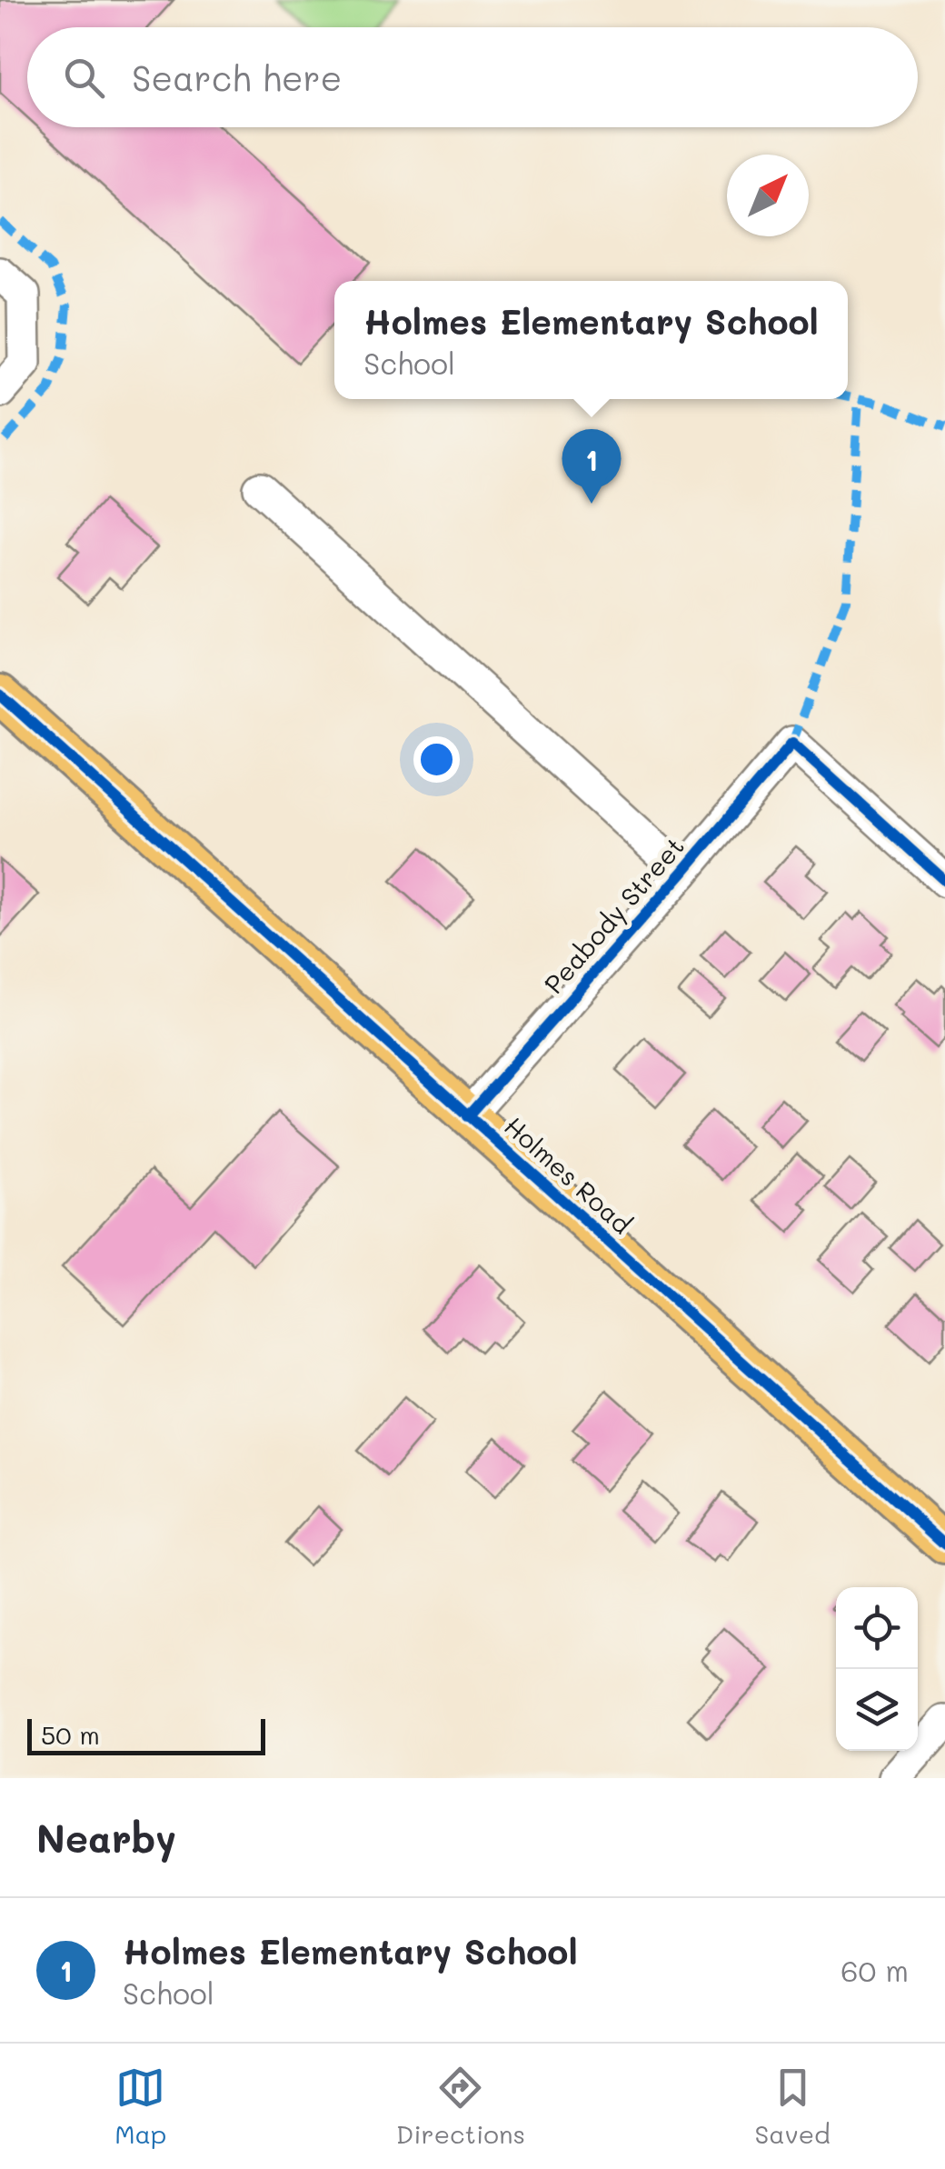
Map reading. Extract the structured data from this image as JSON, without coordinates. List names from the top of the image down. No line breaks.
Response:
{"streets":{"main road":["Holmes Road"],"street":["Peabody Street"]},"crossings":[["Peabody Street","Holmes Road"]],"scale_bar":"50 m","north":"top right","page":{"search":"Search here","popup":["Holmes Elementary School","School"],"pins":"1","scale":"50 m","heading":"Nearby","list":[{"mark":"1","name":"Holmes Elementary School","note":"School","value":"60 m"}],"nav":["Map","Directions","Saved"]}}
